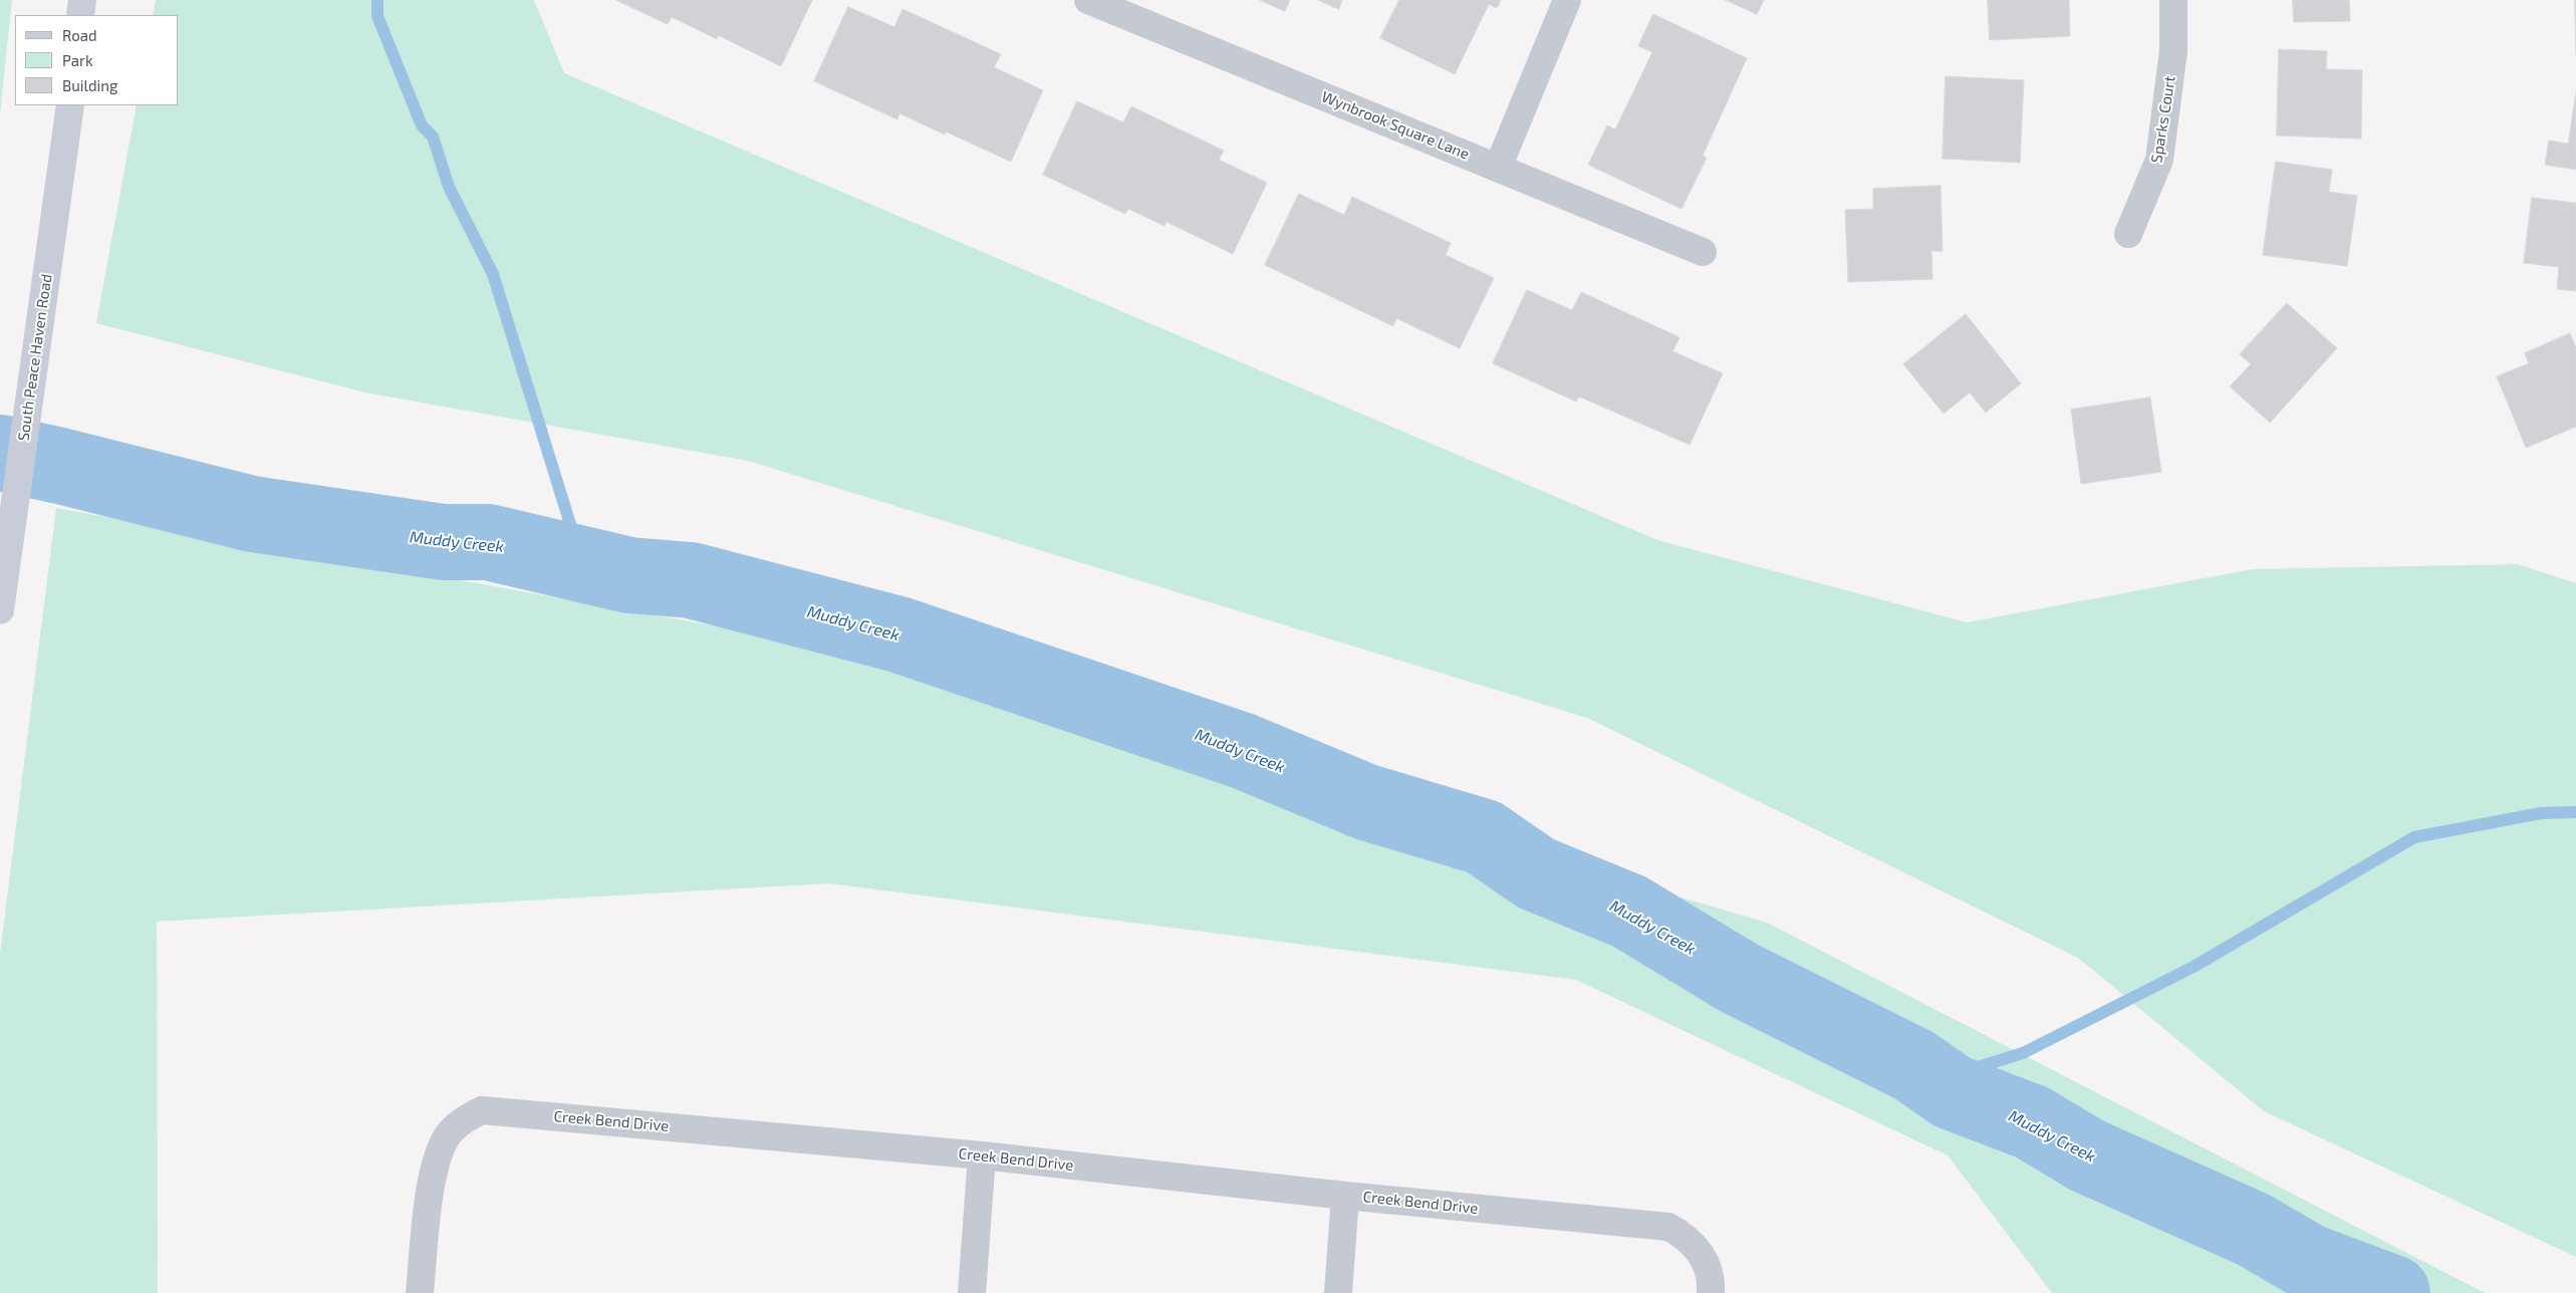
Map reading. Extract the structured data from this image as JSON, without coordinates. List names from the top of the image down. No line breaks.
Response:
{"streets":{"main road":["South Peace Haven Road"],"street":["Sparks Court","Wynbrook Square Lane","Creek Bend Drive"]},"water":["Muddy Creek"],"legend":["Road","Park","Building"]}
